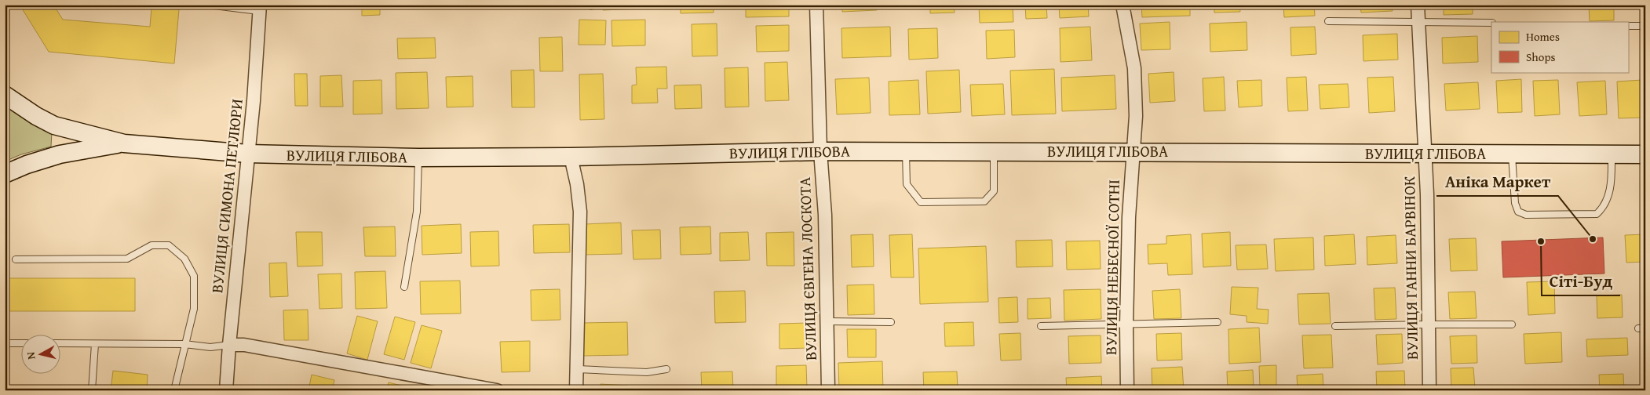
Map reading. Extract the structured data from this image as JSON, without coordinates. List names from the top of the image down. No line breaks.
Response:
{"streets":{"main road":["ВУЛИЦЯ ГЛІБОВА"],"street":["ВУЛИЦЯ СИМОНА ПЕТЛЮРИ","ВУЛИЦЯ НЕБЕСНОЇ СОТНІ","ВУЛИЦЯ ГАННИ БАРВІНОК","ВУЛИЦЯ ЄВГЕНА ЛОСКОТА"]},"crossings":[["ВУЛИЦЯ ГЛІБОВА","ВУЛИЦЯ СИМОНА ПЕТЛЮРИ"],["ВУЛИЦЯ ГЛІБОВА","ВУЛИЦЯ НЕБЕСНОЇ СОТНІ"],["ВУЛИЦЯ ГЛІБОВА","ВУЛИЦЯ ГАННИ БАРВІНОК"],["ВУЛИЦЯ ГЛІБОВА","ВУЛИЦЯ ЄВГЕНА ЛОСКОТА"]],"places":["Аніка Маркет","Сіті-Буд"],"legend":["Homes","Shops"],"north":"left"}
